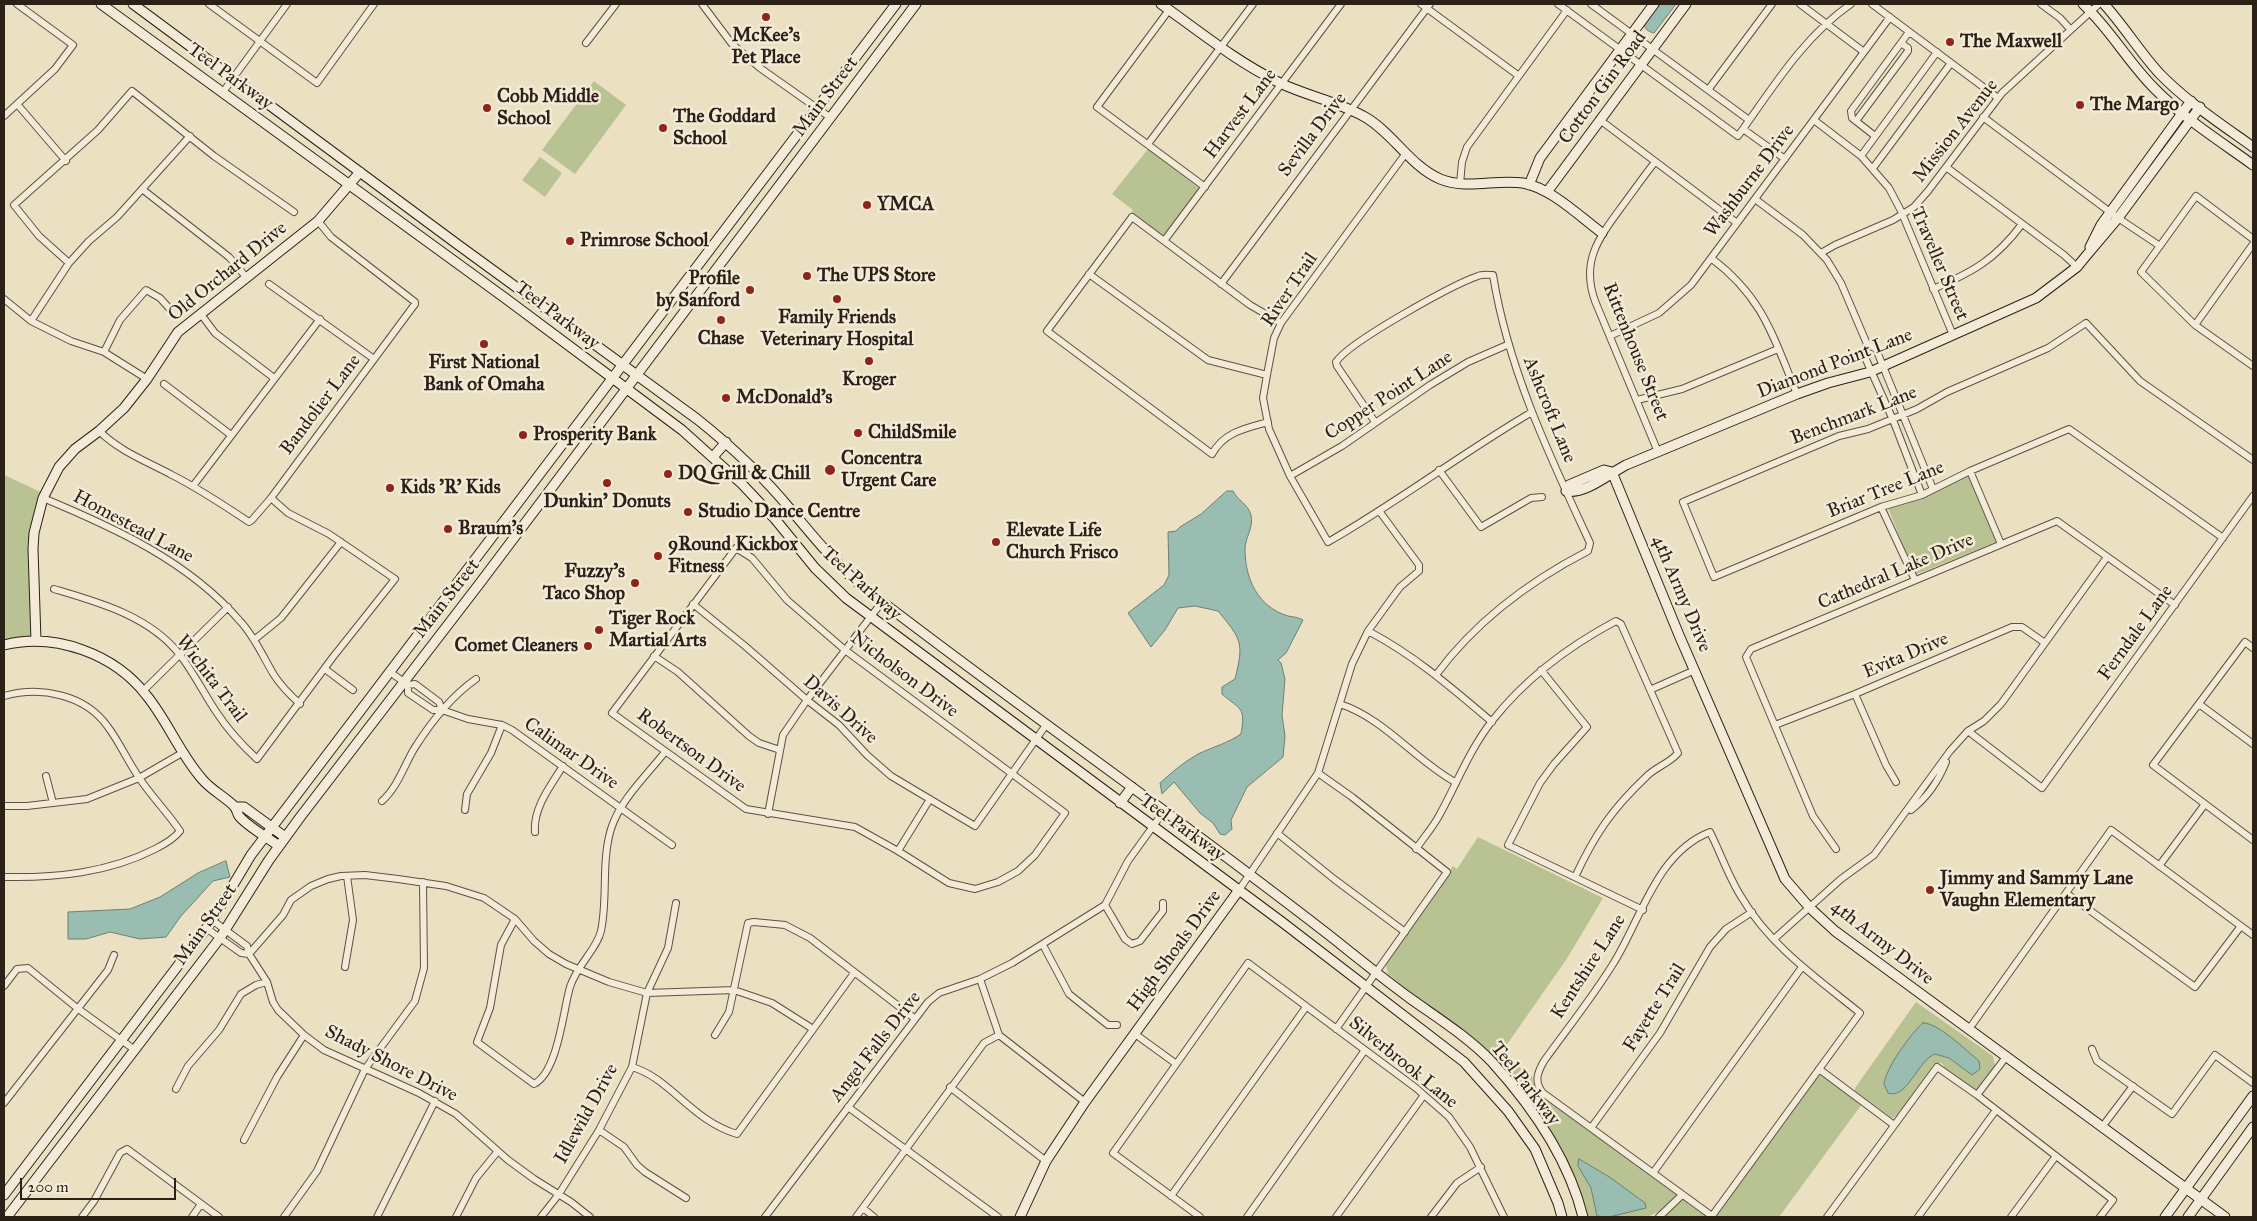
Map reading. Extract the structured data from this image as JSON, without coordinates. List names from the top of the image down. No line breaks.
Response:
{"streets":{"main road":["Teel Parkway","Cotton Gin Road","Main Street","Old Orchard Drive","Diamond Point Lane","4th Army Drive","High Shoals Drive"],"street":["Harvest Lane","Mission Avenue","Sevilla Drive","Washburne Drive","Traveller Street","River Trail","Rittenhouse Street","Copper Point Lane","Bandolier Lane","Ashcroft Lane","Benchmark Lane","Briar Tree Lane","Homestead Lane","Cathedral Lake Drive","Ferndale Lane","Evita Drive","Nicholson Drive","Wichita Trail","Davis Drive","Robertson Drive","Calimar Drive","Kentshire Lane","Fayette Trail","Angel Falls Drive","Silverbrook Lane","Shady Shore Drive","Idlewild Drive"]},"crossings":[["Teel Parkway","Main Street"],["Teel Parkway","Old Orchard Drive"],["Teel Parkway","High Shoals Drive"],["Teel Parkway","Angel Falls Drive"],["Main Street","Calimar Drive"],["Main Street","Shady Shore Drive"],["Mission Avenue","Traveller Street"],["Washburne Drive","Traveller Street"],["Washburne Drive","Rittenhouse Street"],["Traveller Street","Diamond Point Lane"],["Old Orchard Drive","Bandolier Lane"],["Old Orchard Drive","Homestead Lane"],["River Trail","Copper Point Lane"],["River Trail","High Shoals Drive"],["Rittenhouse Street","Diamond Point Lane"],["Diamond Point Lane","Ashcroft Lane"],["Diamond Point Lane","4th Army Drive"],["Copper Point Lane","Ashcroft Lane"],["Benchmark Lane","Briar Tree Lane"],["Briar Tree Lane","Ferndale Lane"],["Homestead Lane","Wichita Trail"],["Cathedral Lake Drive","Evita Drive"],["Nicholson Drive","Davis Drive"],["Nicholson Drive","Robertson Drive"],["Kentshire Lane","Fayette Trail"],["Shady Shore Drive","Idlewild Drive"]],"places":["McKee's Pet Place","The Maxwell","The Margo","Cobb Middle School","The Goddard School","YMCA","Primrose School","The UPS Store","Profile by Sanford","Family Friends Veterinary Hospital","Chase","First National Bank of Omaha","Kroger","McDonald's","ChildSmile","Prosperity Bank","Concentra Urgent Care","DQ Grill & Chill","Dunkin' Donuts","Kids 'R' Kids","Studio Dance Centre","Braum's","Elevate Life Church Frisco","9Round Kickbox Fitness","Fuzzy's Taco Shop","Tiger Rock Martial Arts","Comet Cleaners","Jimmy and Sammy Lane Vaughn Elementary"],"scale_bar":"200 m"}
